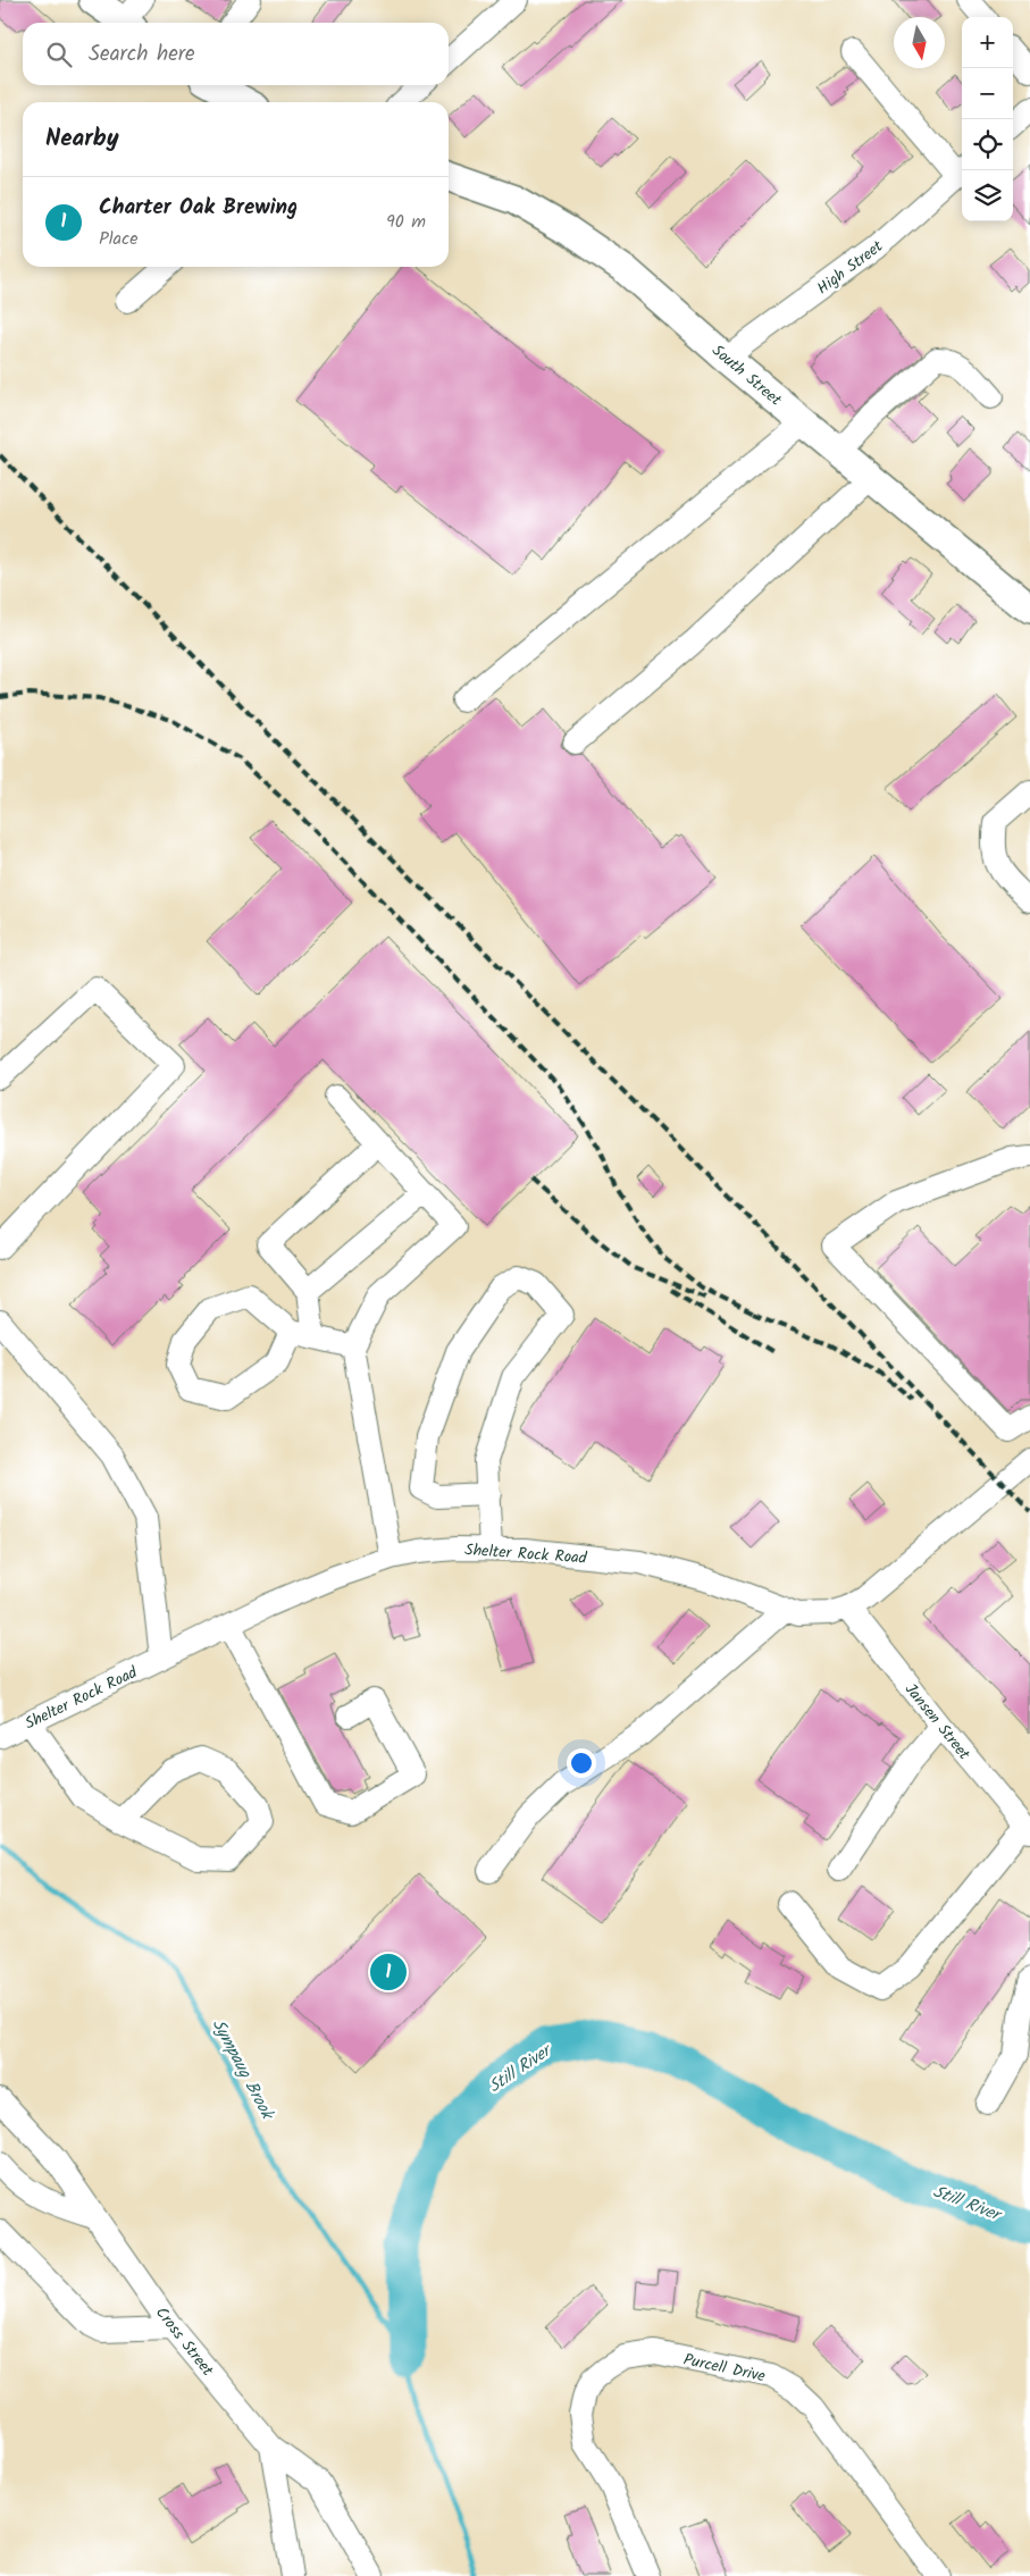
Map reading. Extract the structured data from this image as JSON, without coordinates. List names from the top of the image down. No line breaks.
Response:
{"streets":{"main road":["South Street"],"street":["High Street","Shelter Rock Road","Jansen Street","Cross Street","Purcell Drive"]},"crossings":[["High Street","South Street"],["Shelter Rock Road","Jansen Street"]],"water":["Sympaug Brook","Still River"],"north":"bottom","page":{"map_buttons":["+","−"],"search":"Search here","heading":"Nearby","list":[{"mark":"1","name":"Charter Oak Brewing","note":"Place","value":"90 m"}],"pins":"1"}}
